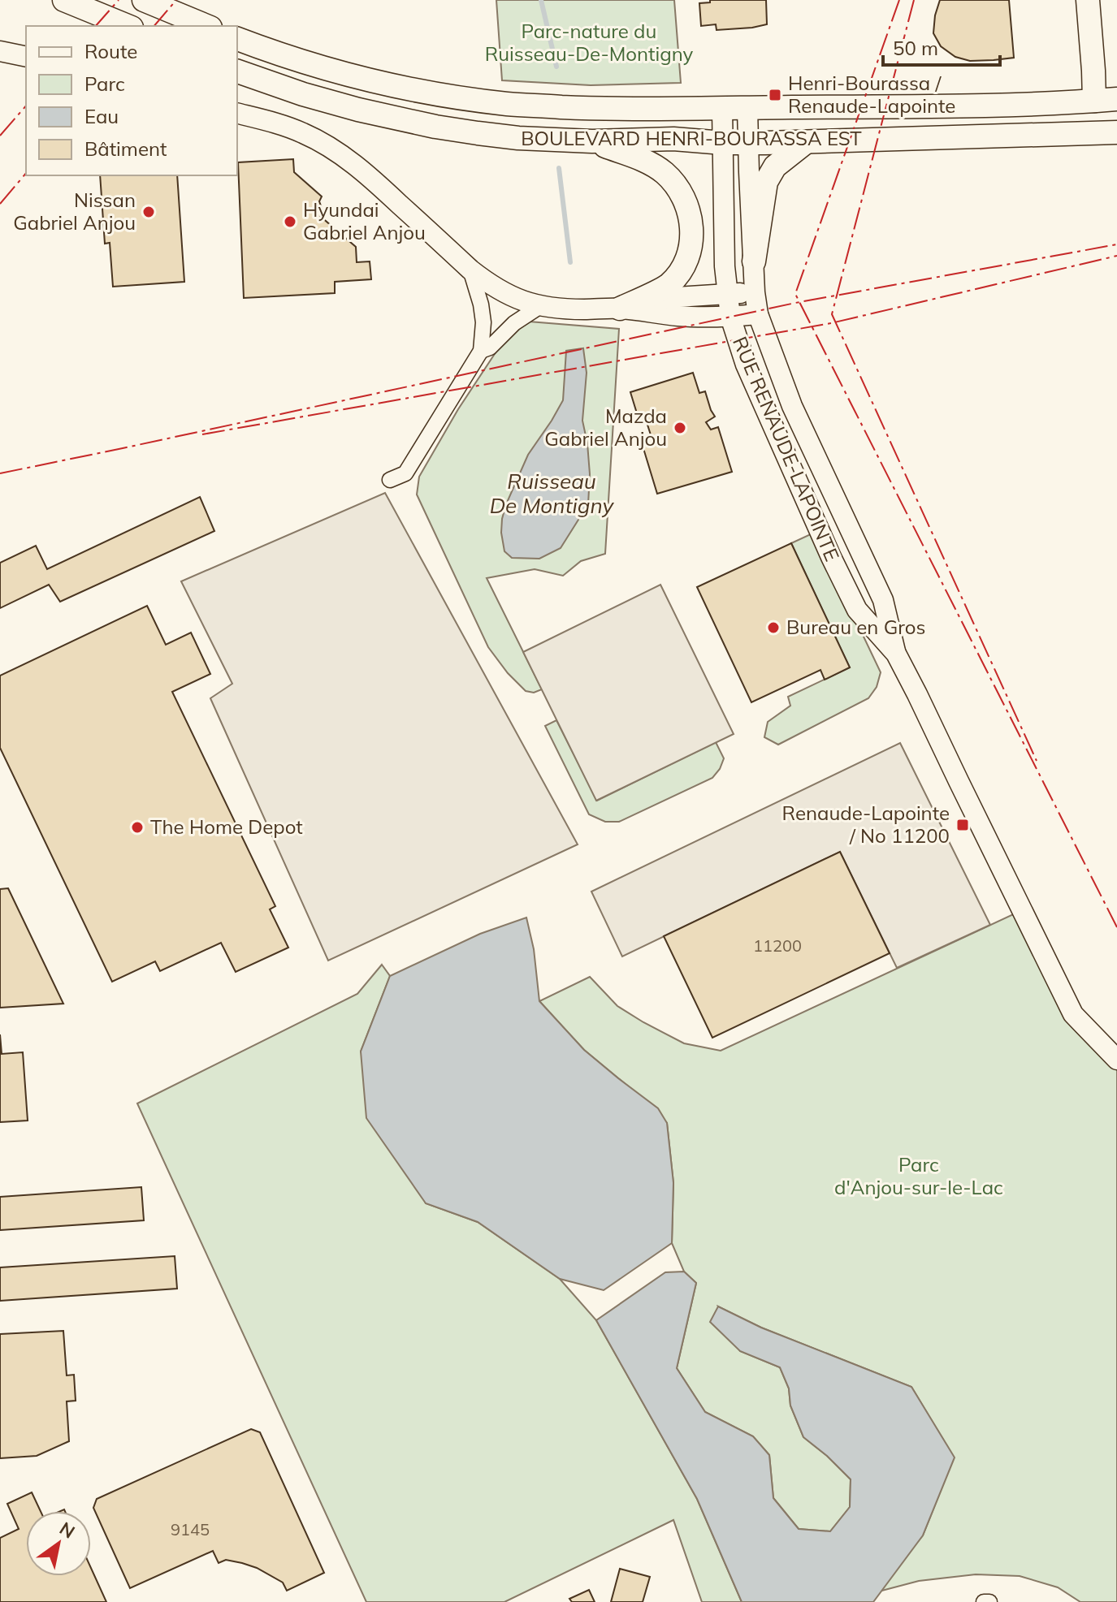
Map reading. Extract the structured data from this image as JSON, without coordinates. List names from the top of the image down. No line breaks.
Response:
{"streets":{"main road":["BOULEVARD HENRI-BOURASSA EST"],"street":["RUE RENAUDE-LAPOINTE"]},"crossings":[["BOULEVARD HENRI-BOURASSA EST","RUE RENAUDE-LAPOINTE"]],"water":["Ruisseau De Montigny"],"parks":["Parc-nature du Ruisseau-De-Montigny","Parc d'Anjou-sur-le-Lac"],"places":{"transit":["Henri-Bourassa / Renaude-Lapointe","Renaude-Lapointe / No 11200"],"other":["Nissan Gabriel Anjou","Hyundai Gabriel Anjou","Mazda Gabriel Anjou","Bureau en Gros","The Home Depot"]},"house_numbers":["11200","9145"],"legend":["Route","Parc","Eau","Bâtiment"],"scale_bar":"50 m","north":"top right"}
